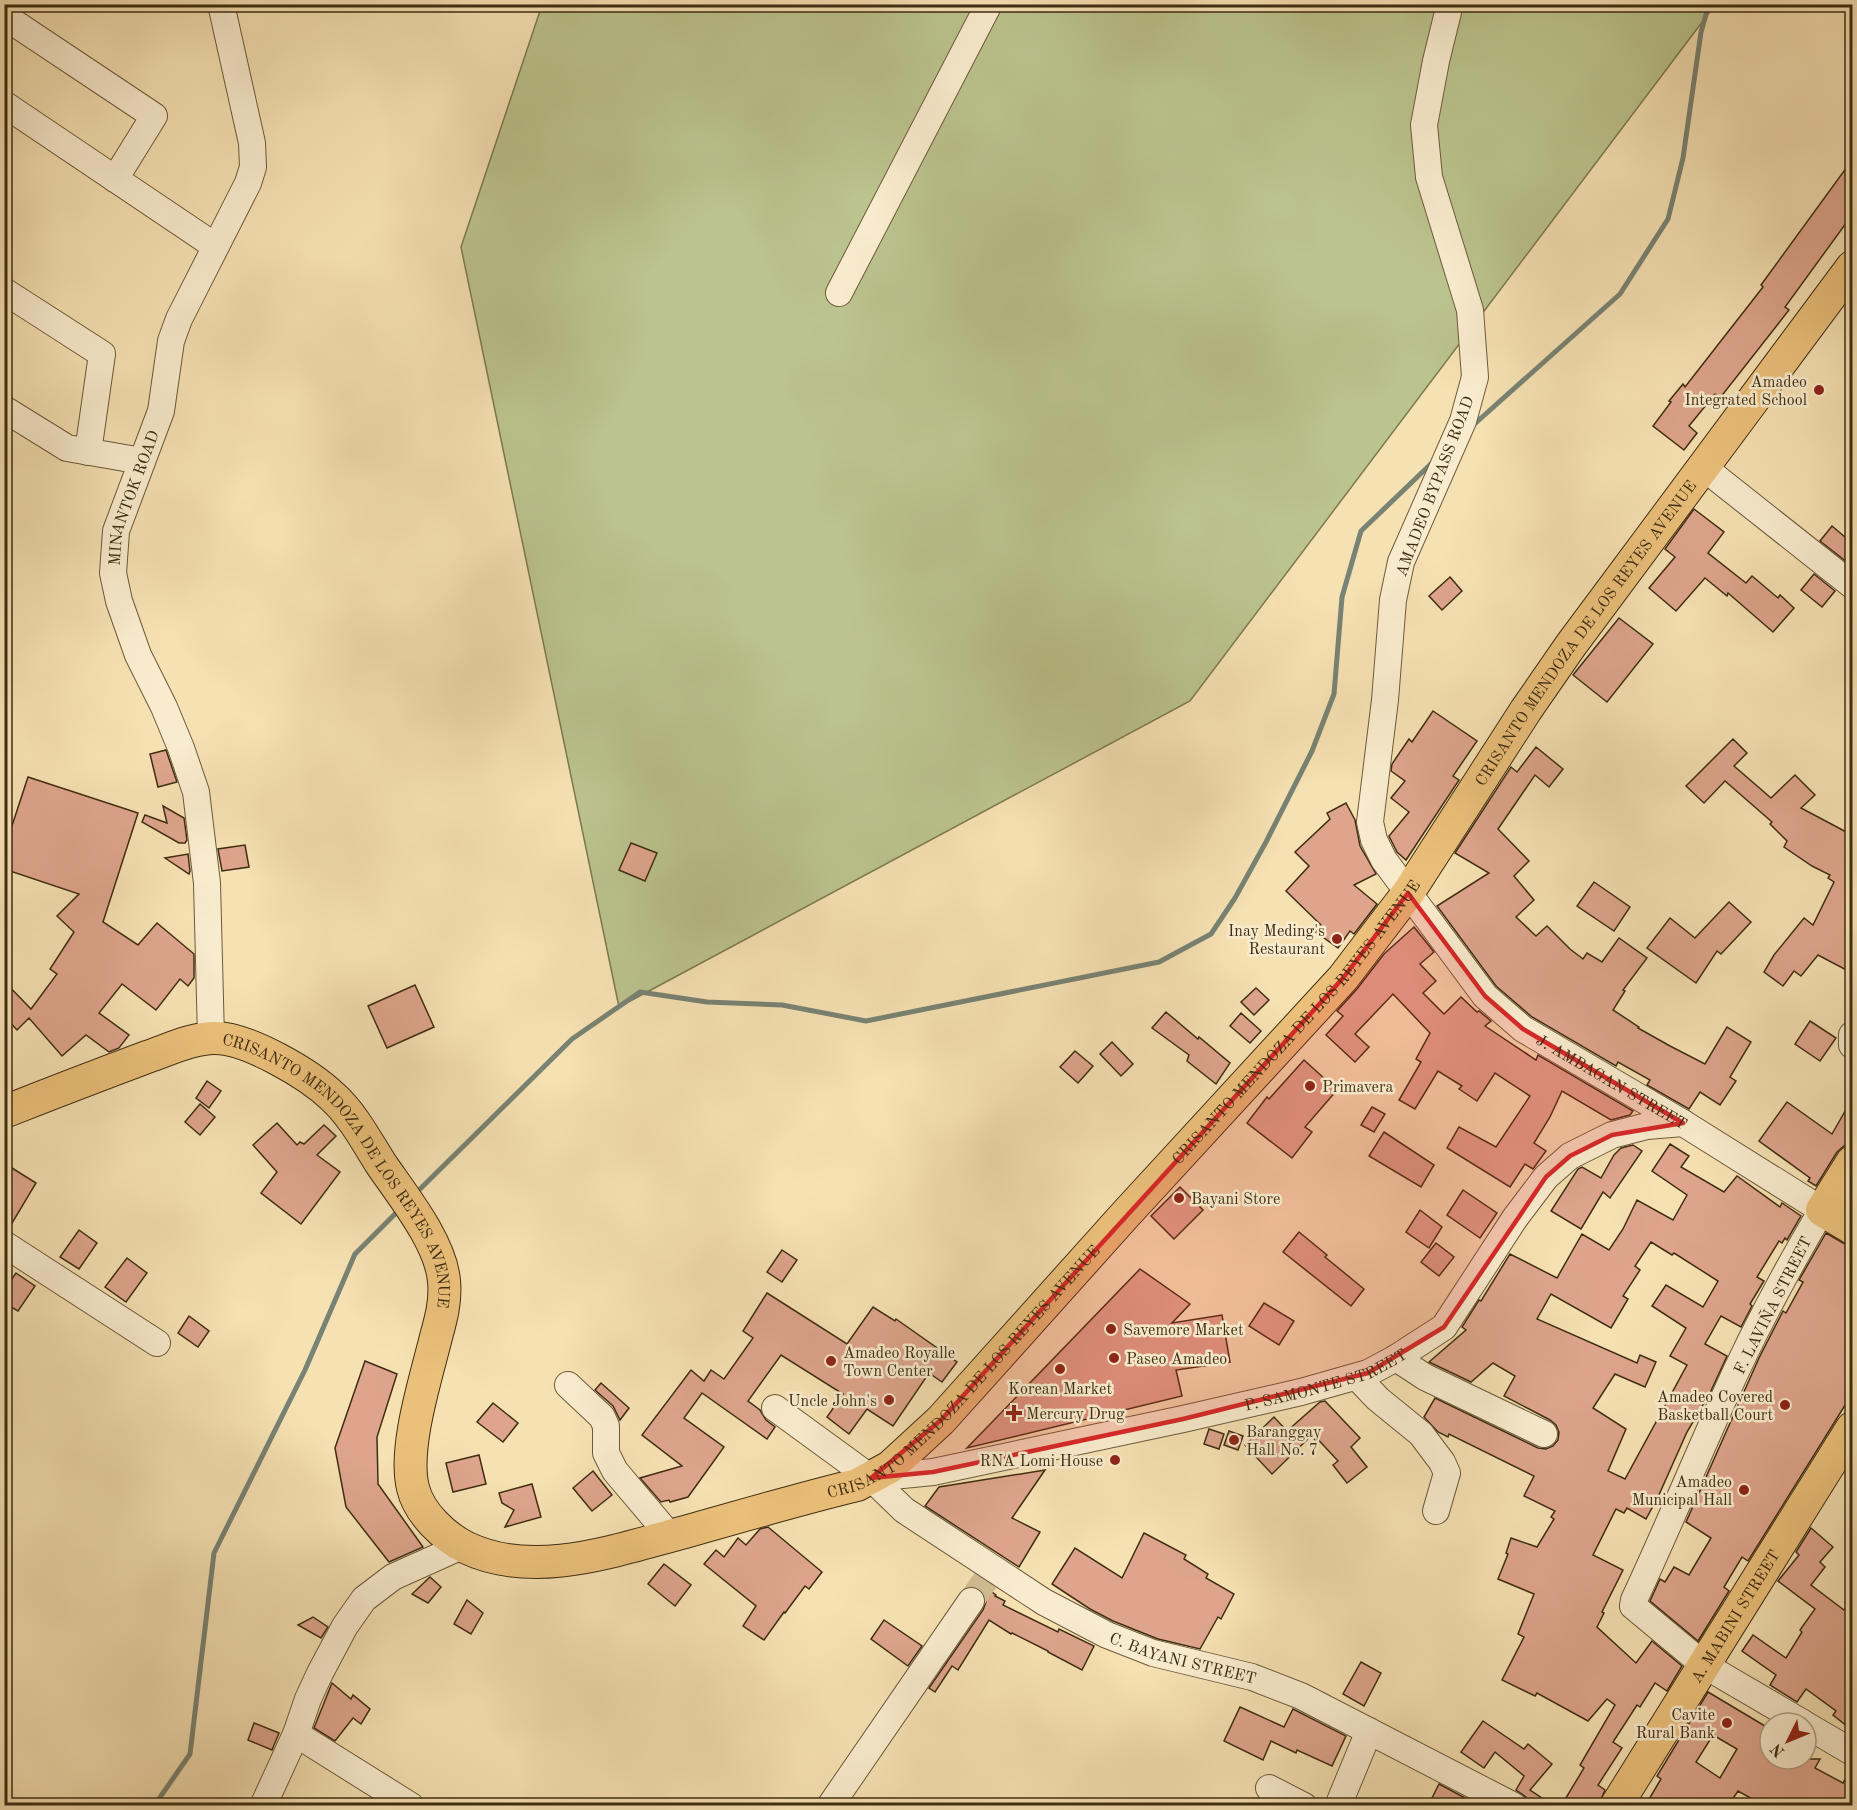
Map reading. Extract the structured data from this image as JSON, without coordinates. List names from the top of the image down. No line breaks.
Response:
{"streets":{"main road":["CRISANTO MENDOZA DE LOS REYES AVENUE","J. AMBAGAN STREET","A. MABINI STREET"],"street":["AMADEO BYPASS ROAD","MINANTOK ROAD","F. LAVIÑA STREET","P. SAMONTE STREET","C. BAYANI STREET"]},"crossings":[["AMADEO BYPASS ROAD","CRISANTO MENDOZA DE LOS REYES AVENUE"],["AMADEO BYPASS ROAD","J. AMBAGAN STREET"],["MINANTOK ROAD","CRISANTO MENDOZA DE LOS REYES AVENUE"],["CRISANTO MENDOZA DE LOS REYES AVENUE","J. AMBAGAN STREET"],["CRISANTO MENDOZA DE LOS REYES AVENUE","P. SAMONTE STREET"],["CRISANTO MENDOZA DE LOS REYES AVENUE","C. BAYANI STREET"],["J. AMBAGAN STREET","F. LAVIÑA STREET"],["J. AMBAGAN STREET","P. SAMONTE STREET"],["F. LAVIÑA STREET","A. MABINI STREET"],["P. SAMONTE STREET","C. BAYANI STREET"]],"places":{"other":["Amadeo Integrated School","Inay Meding's Restaurant","Primavera","Bayani Store","Savemore Market","Paseo Amadeo","Amadeo Royalle Town Center","Korean Market","Uncle John's","Amadeo Covered Basketball Court","Baranggay Hall No. 7","RNA Lomi House","Amadeo Municipal Hall","Cavite Rural Bank"],"health":["Mercury Drug"]},"north":"bottom left"}
